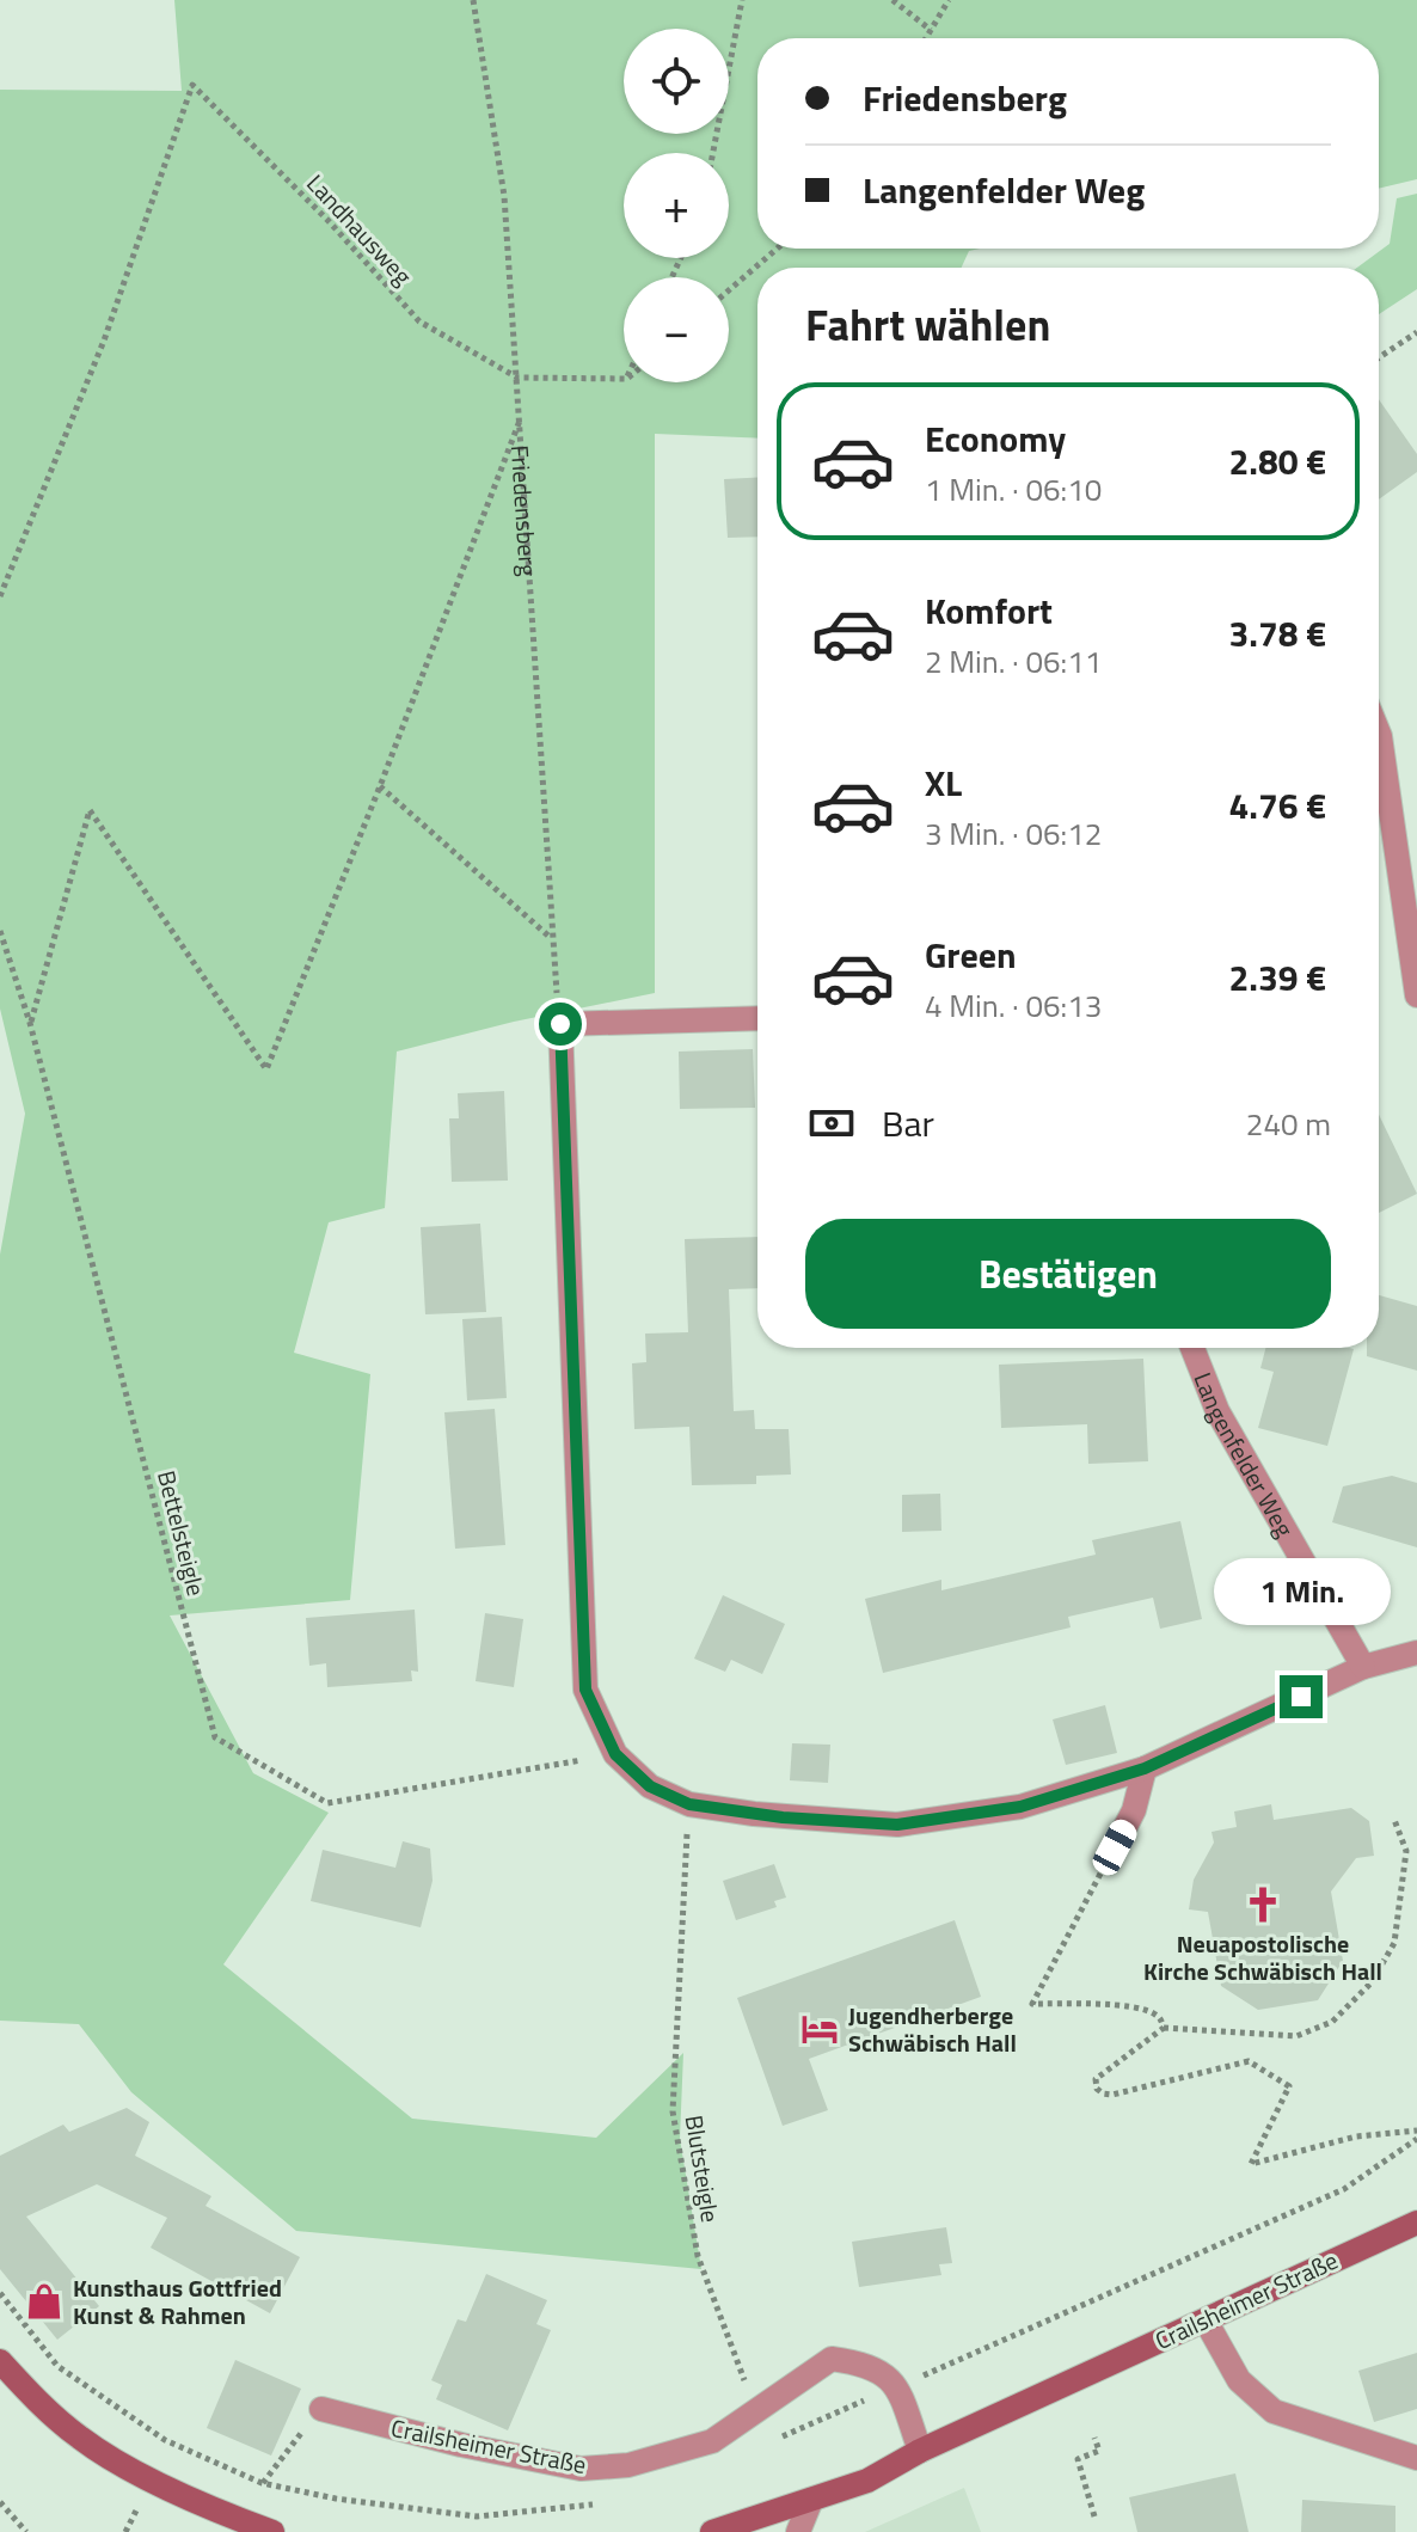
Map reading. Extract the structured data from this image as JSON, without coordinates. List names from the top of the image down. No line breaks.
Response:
{"streets":{"main road":["Crailsheimer Straße"],"street":["Langenfelder Weg"],"path":["Landhausweg","Friedensberg","Bettelsteigle","Blutsteigle"]},"crossings":[["Landhausweg","Friedensberg"],["Blutsteigle","Crailsheimer Straße"]],"places":{"church":["Neuapostolische Kirche Schwäbisch Hall"],"hotel":["Jugendherberge Schwäbisch Hall"],"shop":["Kunsthaus Gottfried Kunst & Rahmen"]},"page":{"map_buttons":["+","−"],"banner":["Friedensberg","Langenfelder Weg"],"heading":"Fahrt wählen","list":[{"name":"Economy","note":"1 Min. · 06:10","value":"2.80 €"},{"name":"Komfort","note":"2 Min. · 06:11","value":"3.78 €"},{"name":"XL","note":"3 Min. · 06:12","value":"4.76 €"},{"name":"Green","note":"4 Min. · 06:13","value":"2.39 €"}],"pay":["Bar","240 m"],"buttons":"Bestätigen","bubble":"1 Min."}}
